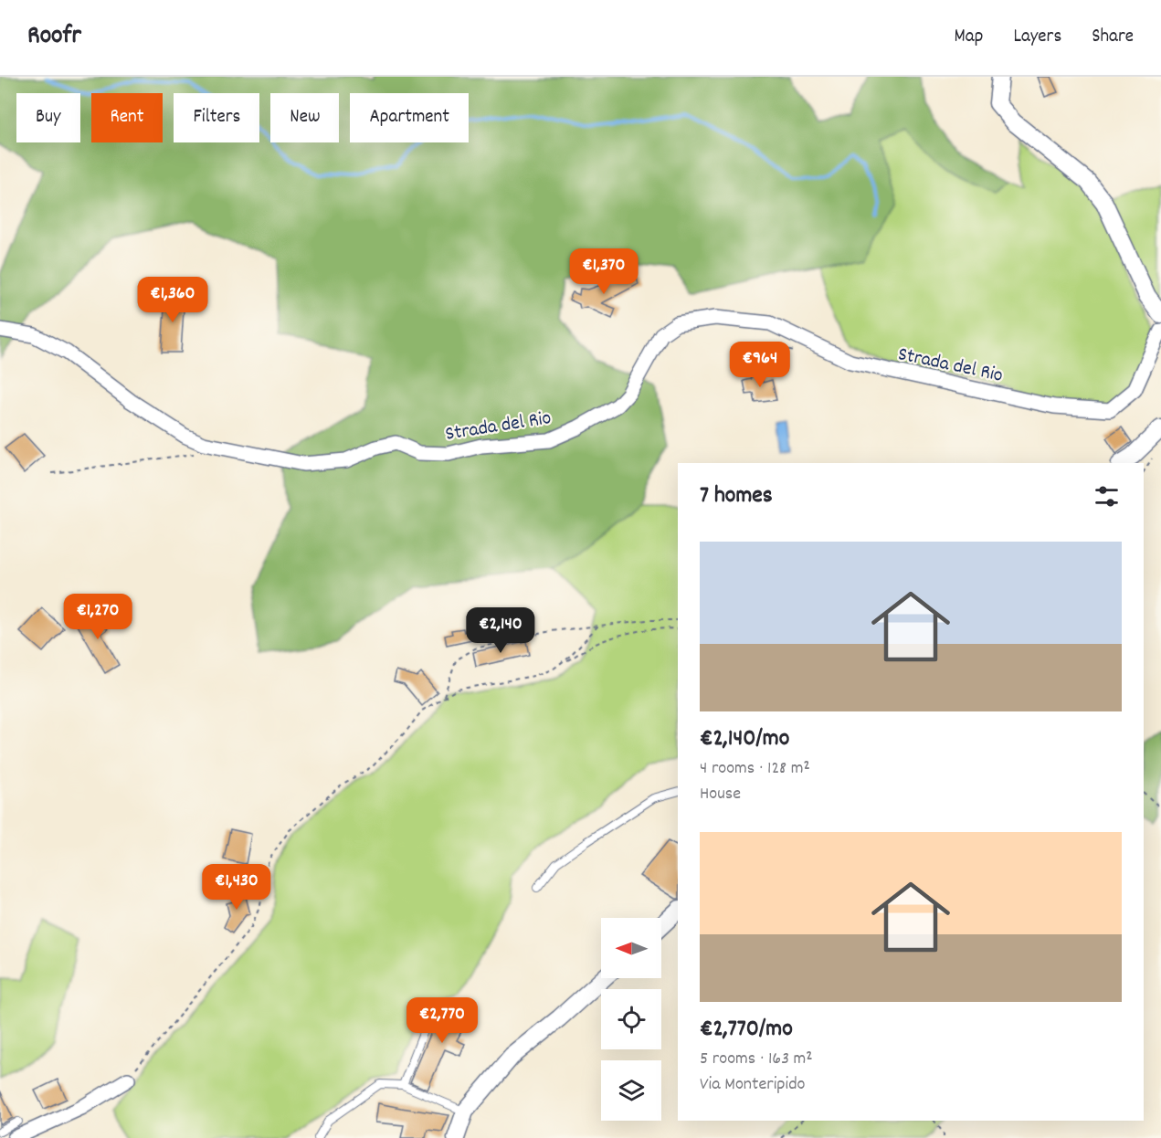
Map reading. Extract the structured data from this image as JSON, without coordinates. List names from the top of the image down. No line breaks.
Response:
{"streets":{"street":["Strada del Rio"]},"north":"left","page":{"header":"Roofr","nav":["Map","Layers","Share"],"chip":["Buy","Rent","Filters","New","Apartment"],"price":["€1,370","€1,360","€964","€1,270","€2,140","€1,430","€2,770"],"heading":"7 homes","list":[{"name":"€2,140/mo","note":"4 rooms · 128 m² · House"},{"name":"€2,770/mo","note":"5 rooms · 163 m² · Via Monteripido"}]}}
